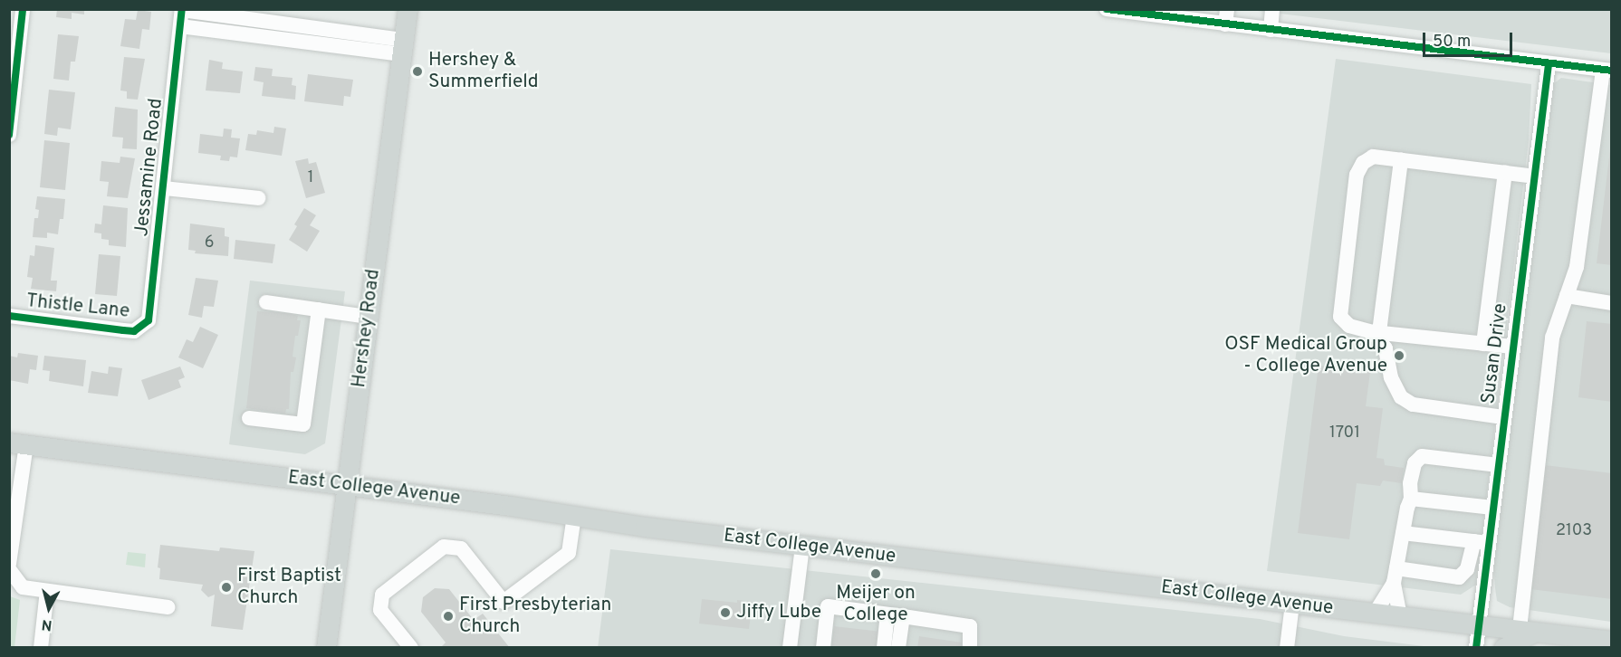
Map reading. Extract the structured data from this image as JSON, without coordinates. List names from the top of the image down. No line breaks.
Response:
{"streets":{"main road":["Hershey Road","East College Avenue"],"street":["Jessamine Road","Thistle Lane","Susan Drive"]},"crossings":[["Jessamine Road","Thistle Lane"],["Hershey Road","East College Avenue"],["Susan Drive","East College Avenue"]],"places":["Hershey & Summerfield","OSF Medical Group - College Avenue","Meijer on College","First Baptist Church","Jiffy Lube","First Presbyterian Church"],"house_numbers":["1","6","1701","2103"],"scale_bar":"50 m","north":"bottom"}
